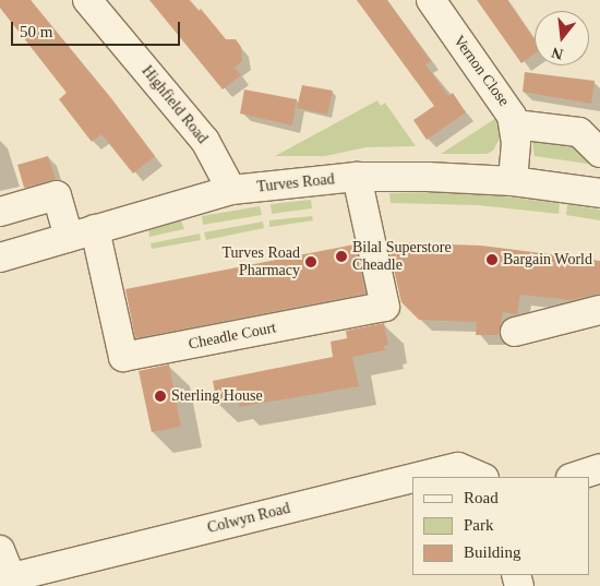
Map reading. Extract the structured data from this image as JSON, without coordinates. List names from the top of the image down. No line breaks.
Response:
{"streets":{"street":["Vernon Close","Highfield Road","Turves Road","Cheadle Court","Colwyn Road"]},"crossings":[["Vernon Close","Turves Road"],["Highfield Road","Turves Road"],["Turves Road","Cheadle Court"]],"places":["Bilal Superstore Cheadle","Bargain World","Turves Road Pharmacy","Sterling House"],"legend":["Road","Park","Building"],"scale_bar":"50 m","north":"bottom"}
